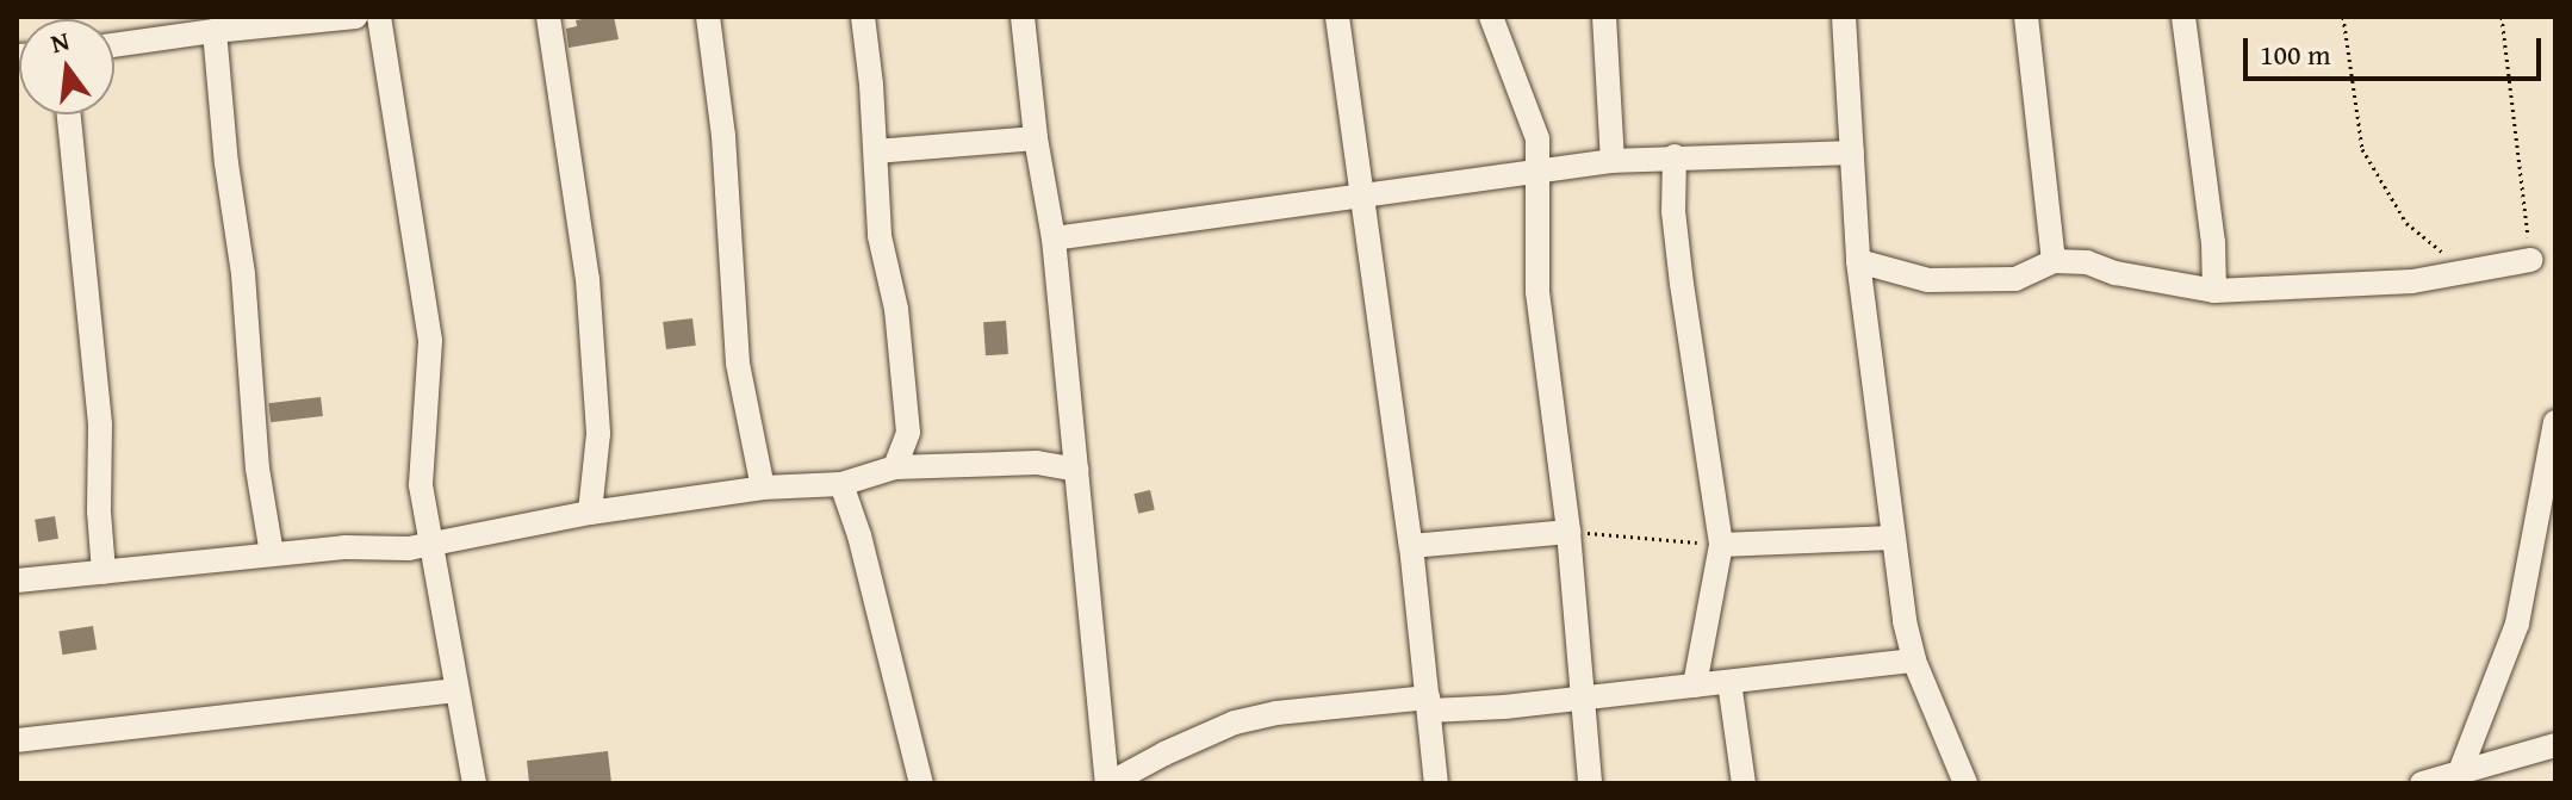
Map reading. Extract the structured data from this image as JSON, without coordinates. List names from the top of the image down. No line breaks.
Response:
{"scale_bar":"100 m","north":"top"}
